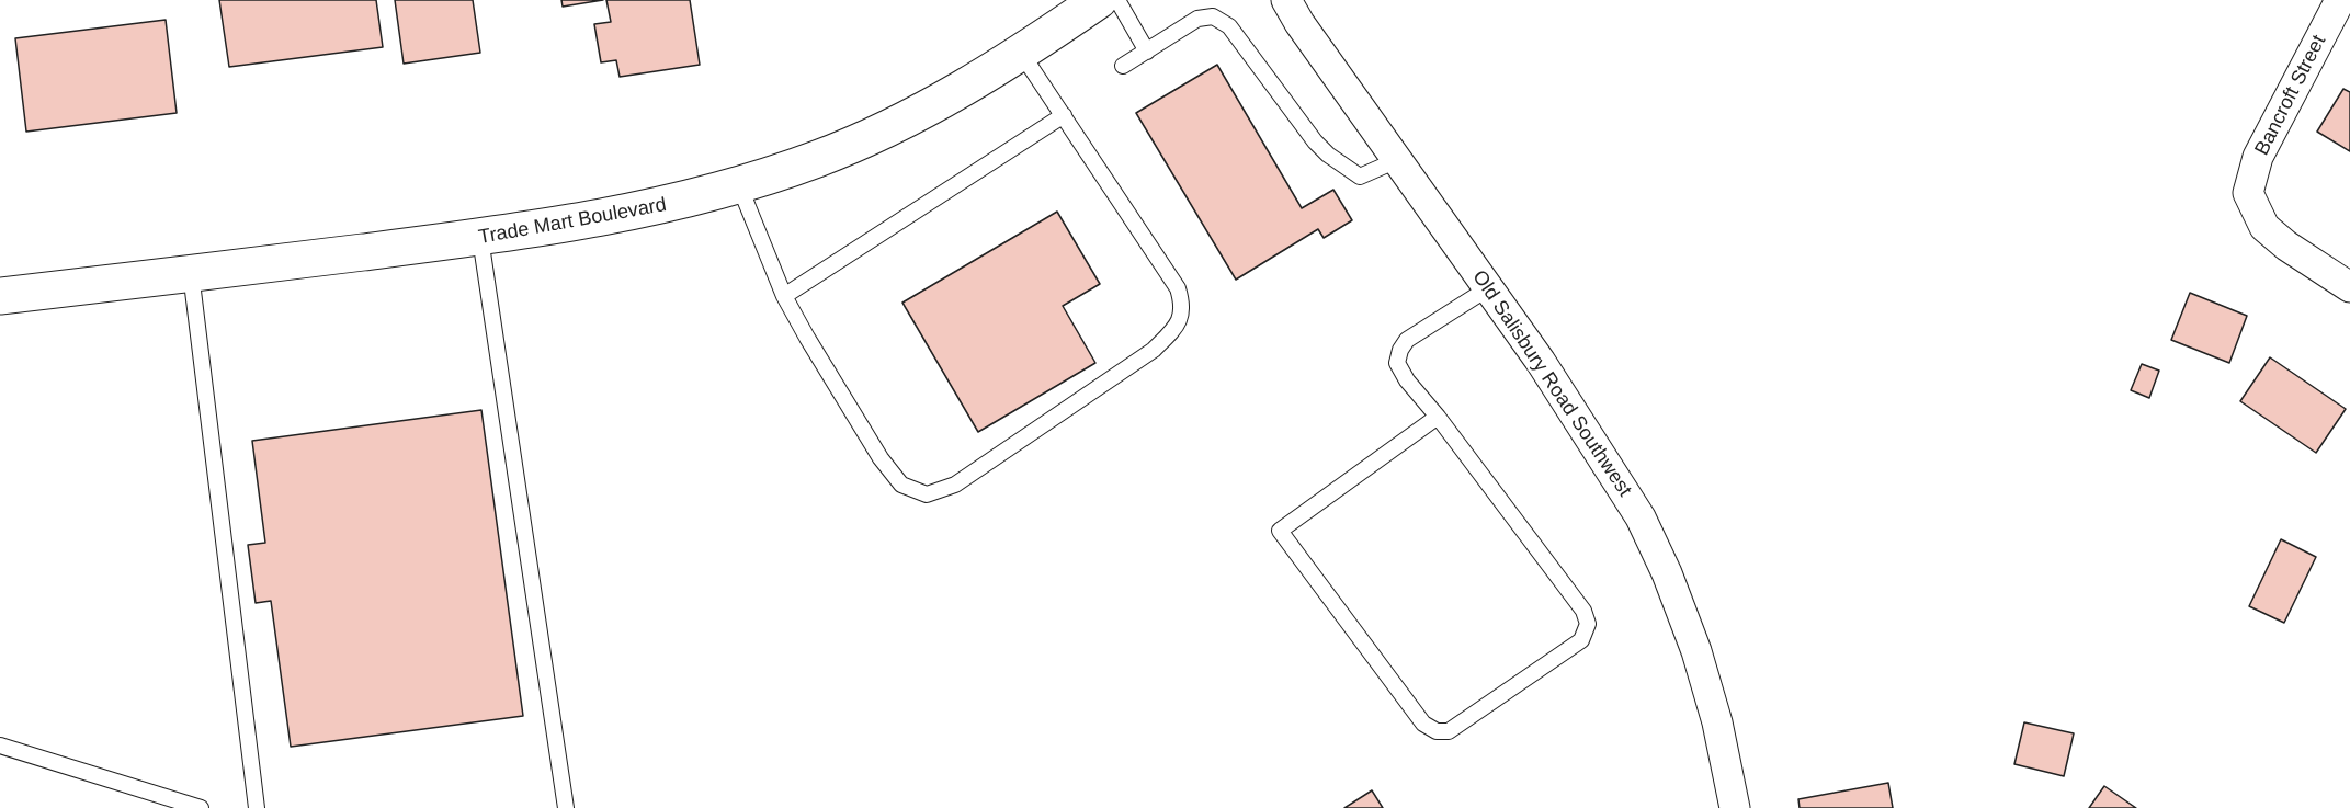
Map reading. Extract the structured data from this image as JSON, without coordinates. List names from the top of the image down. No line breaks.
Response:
{"streets":{"street":["Bancroft Street","Trade Mart Boulevard","Old Salisbury Road Southwest"]}}
